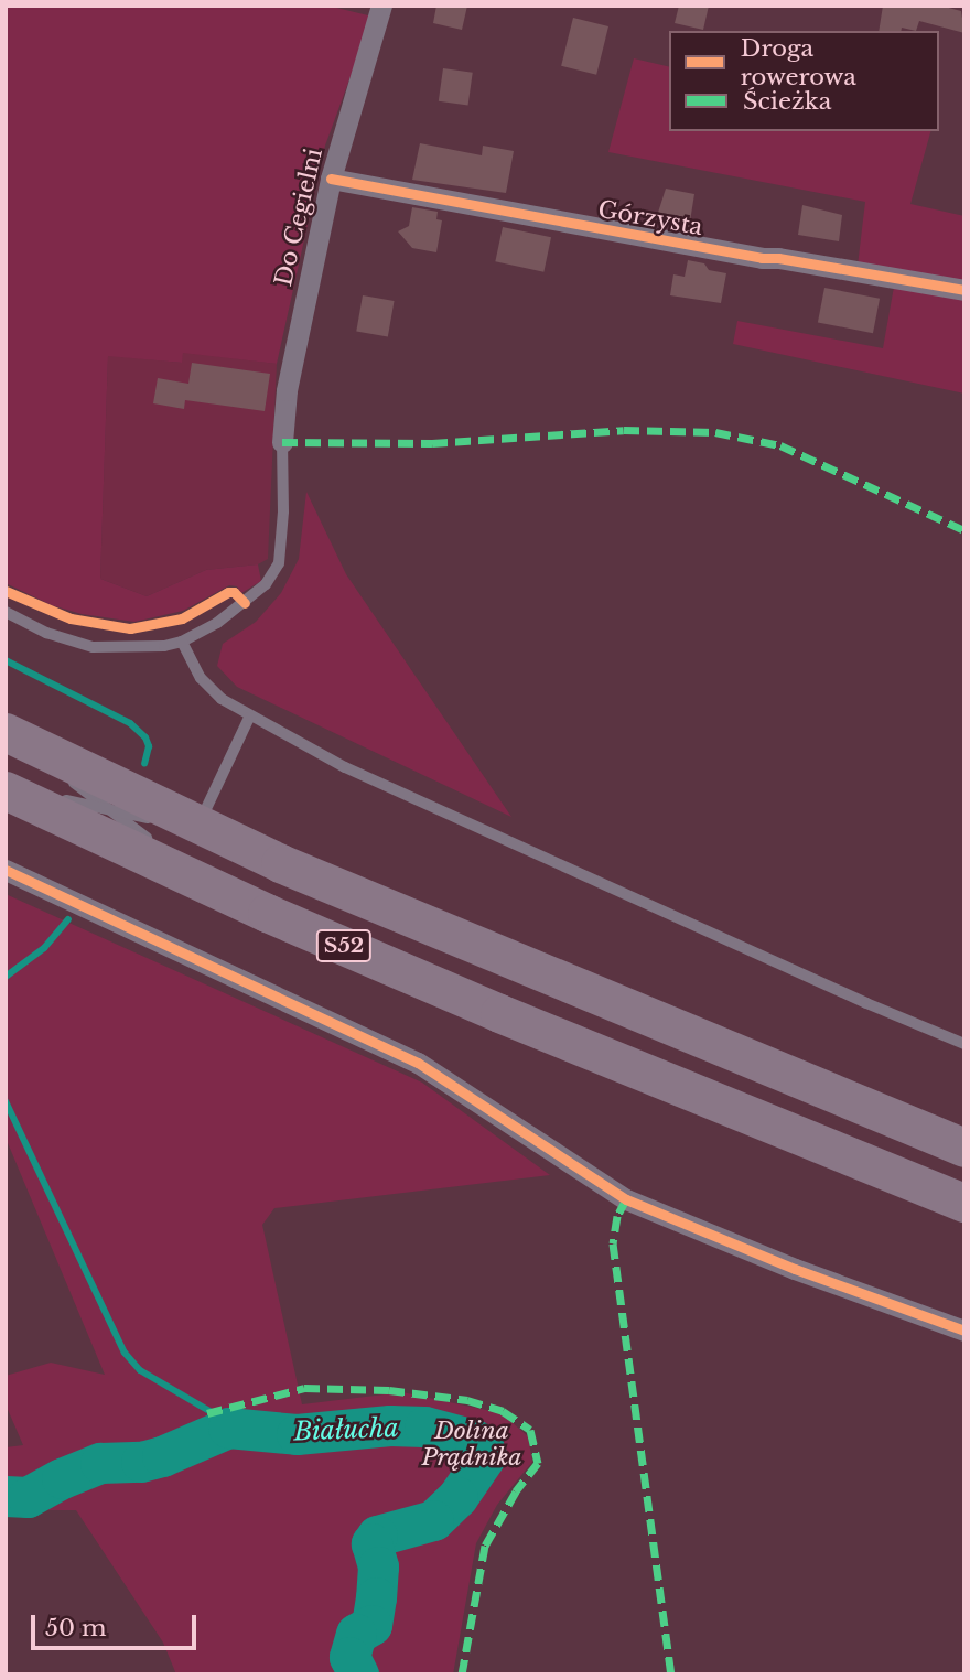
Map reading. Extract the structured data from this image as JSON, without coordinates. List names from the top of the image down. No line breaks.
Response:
{"streets":{"highway":["S52"],"street":["Do Cegielni","Górzysta"]},"crossings":[["Do Cegielni","Górzysta"]],"water":["Białucha"],"parks":["Dolina Prądnika"],"legend":["Droga rowerowa","Ścieżka"],"scale_bar":"50 m"}
